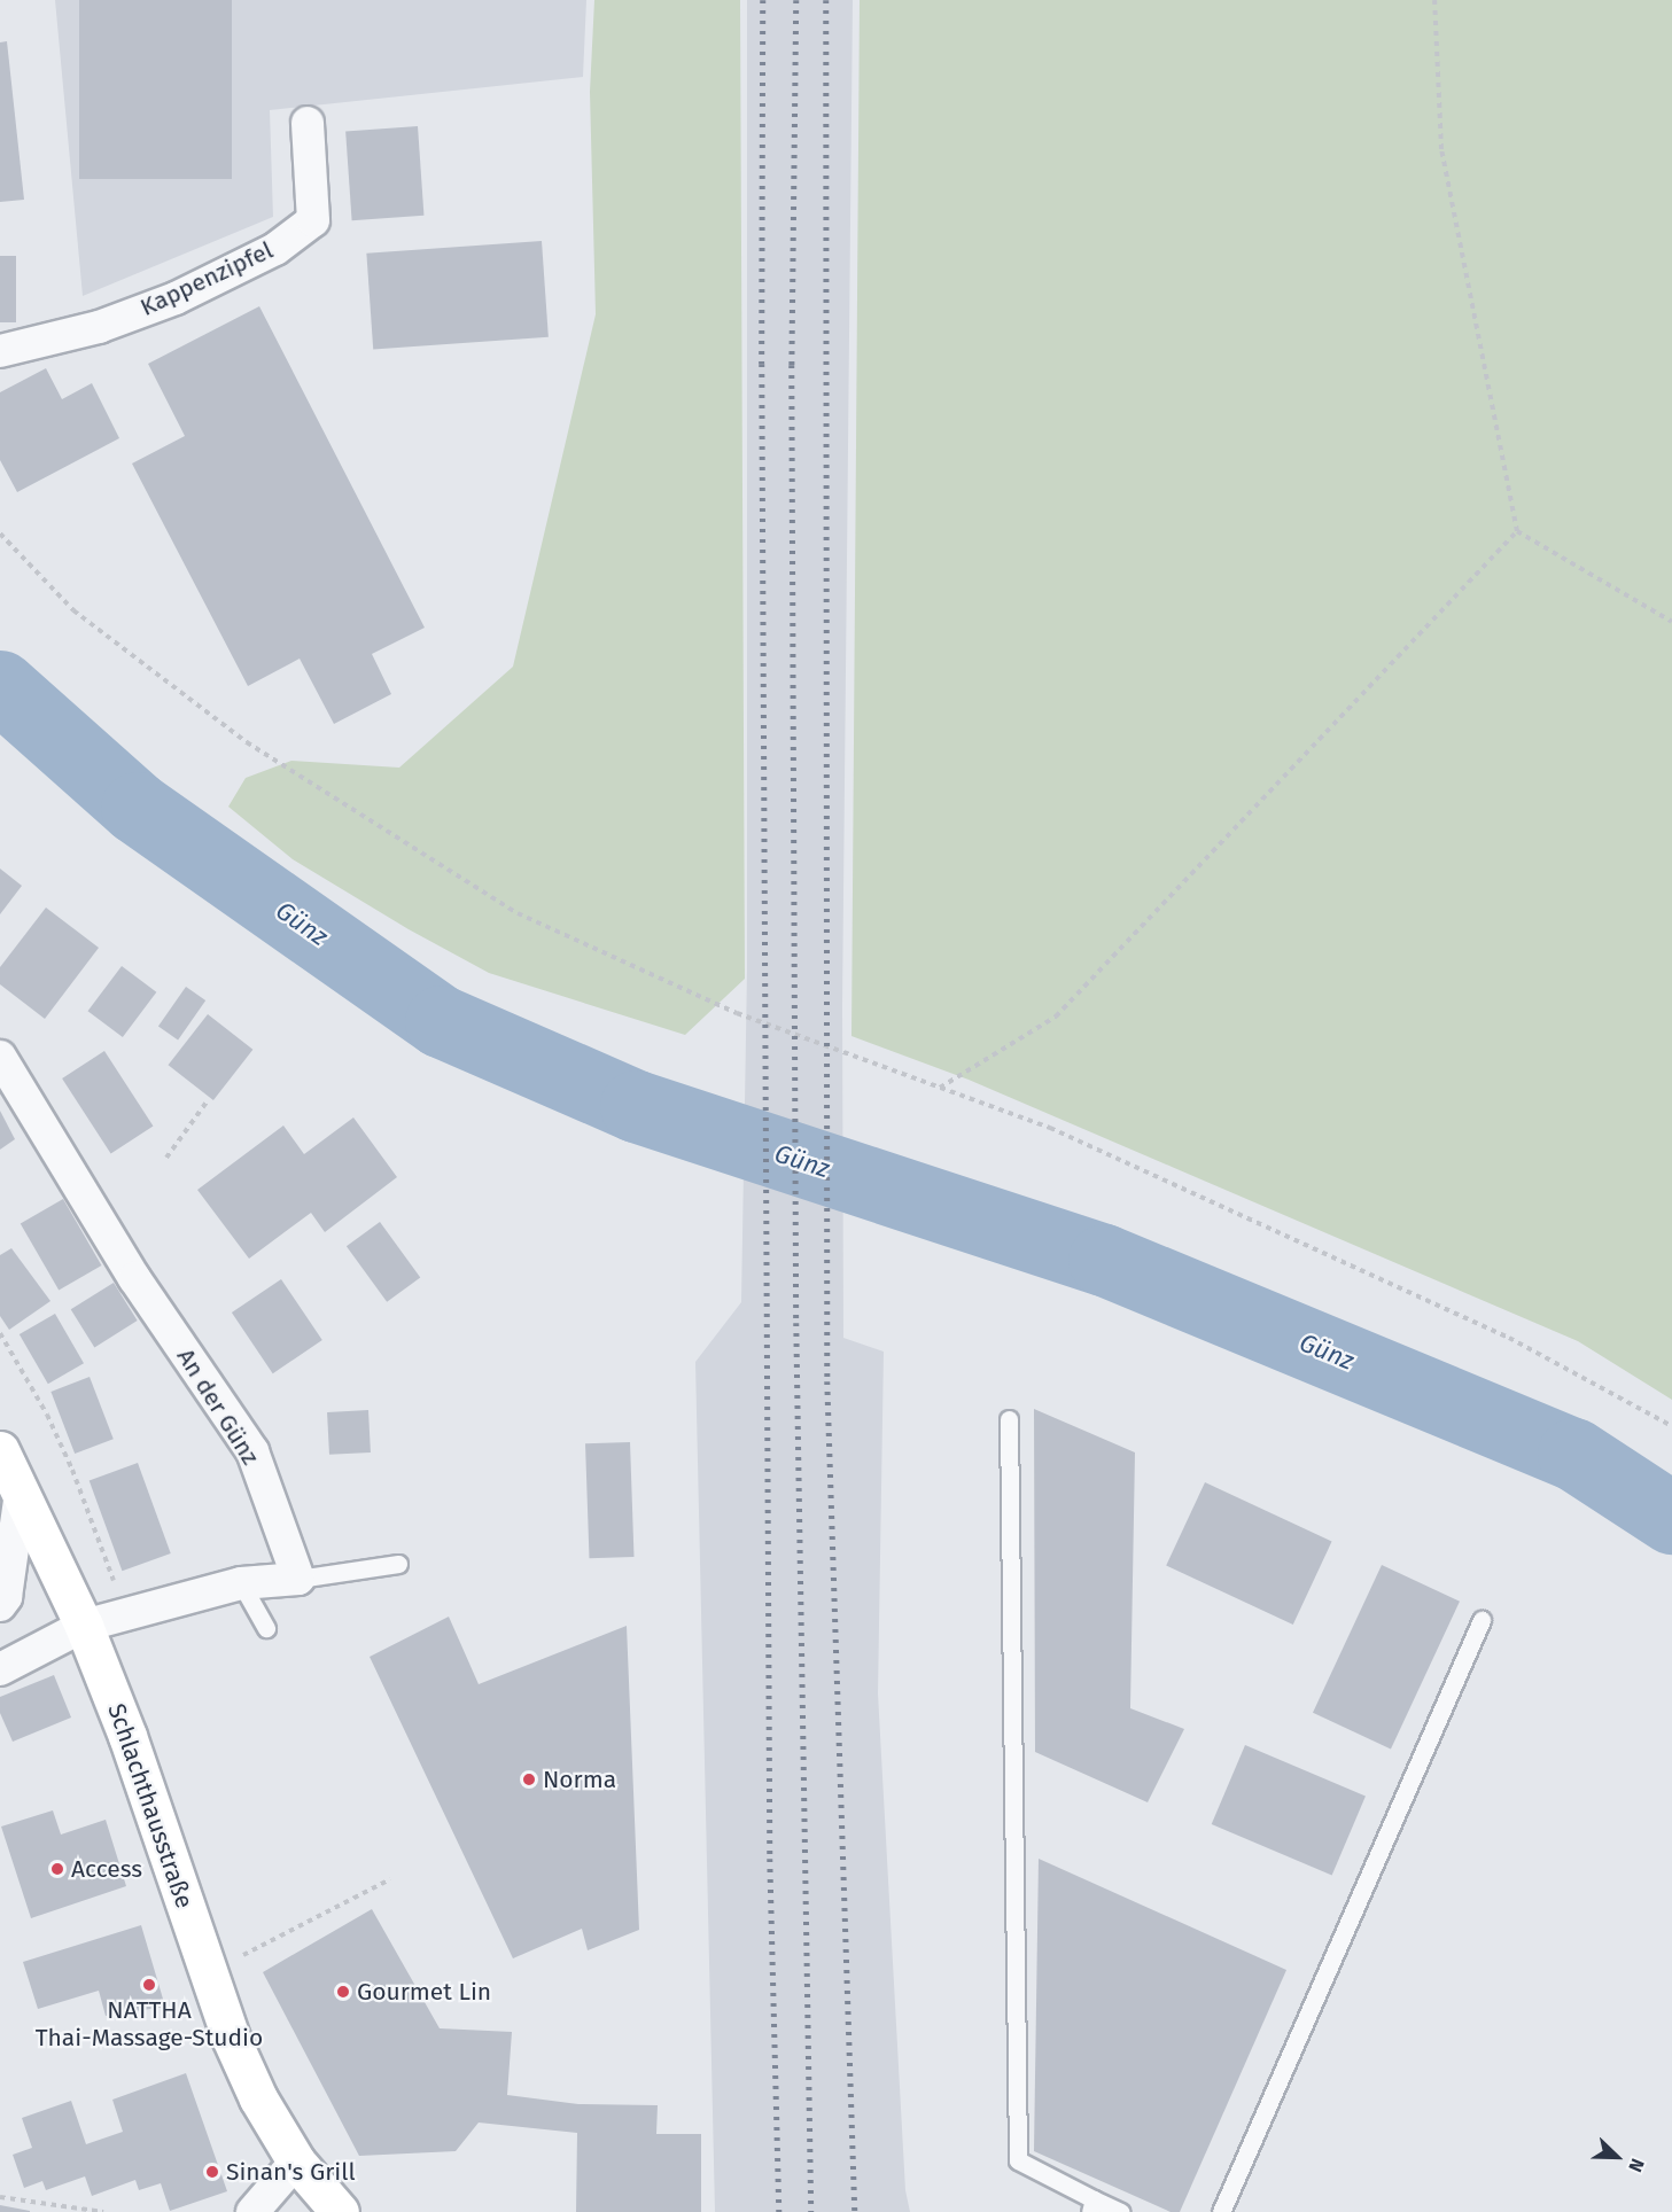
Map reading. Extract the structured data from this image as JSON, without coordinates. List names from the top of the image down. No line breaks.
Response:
{"streets":{"main road":["Schlachthausstraße"],"street":["Kappenzipfel","An der Günz"]},"water":["Günz"],"places":["Norma","Access","NATTHA Thai-Massage-Studio","Gourmet Lin","Sinan's Grill"],"north":"bottom right"}
